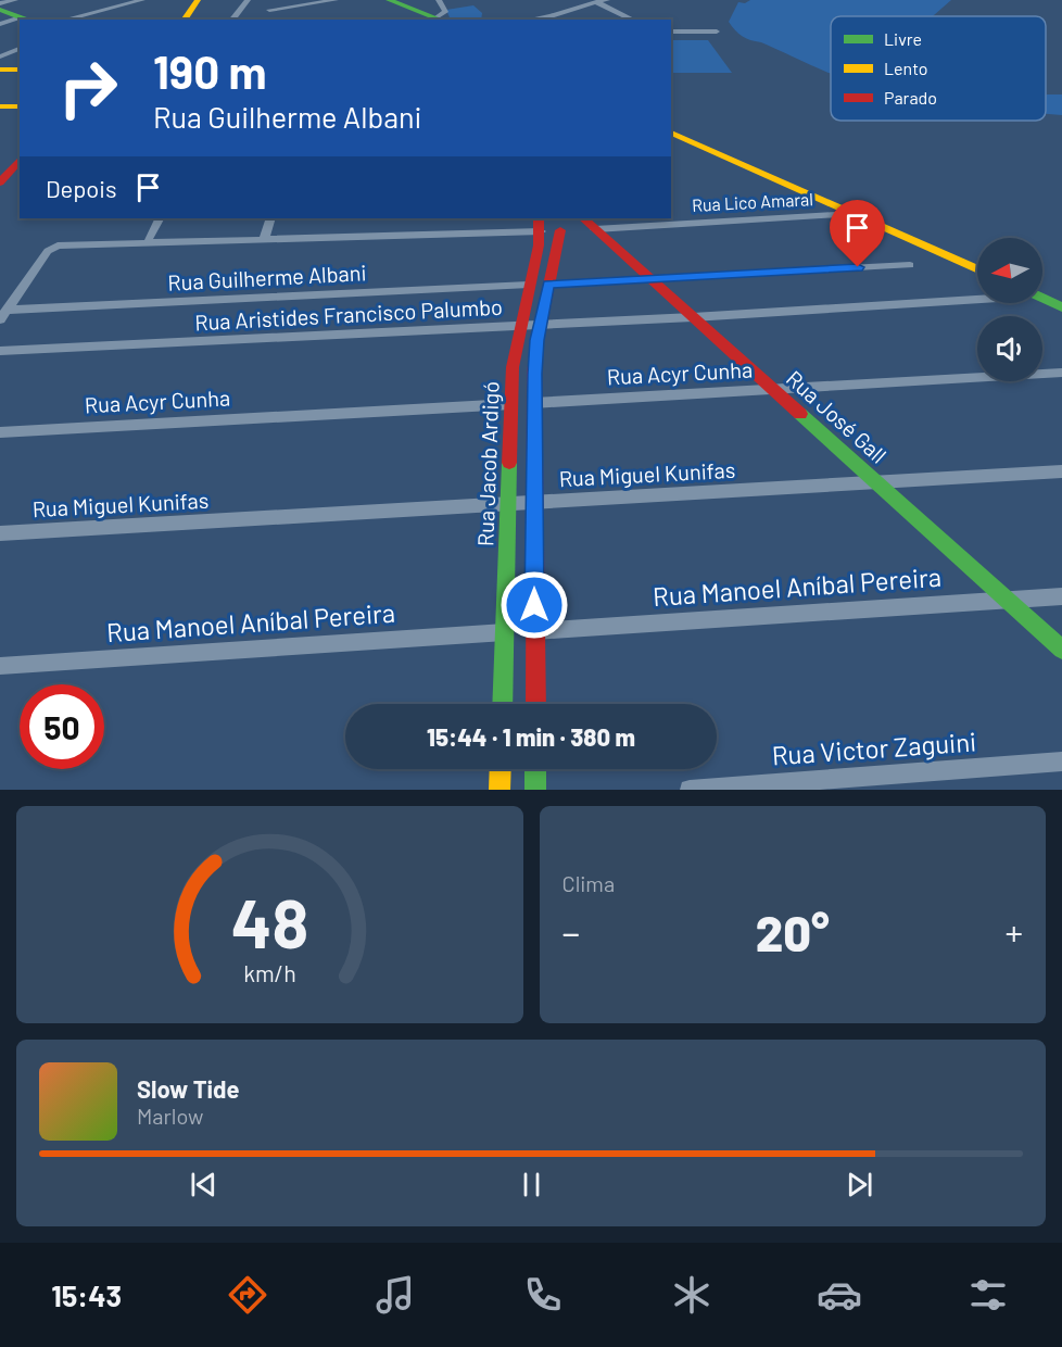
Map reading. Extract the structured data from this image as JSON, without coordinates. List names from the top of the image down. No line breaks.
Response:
{"streets":{"main road":["Rua Lico Amaral","Rua José Gall","Rua Jacob Ardigó"],"street":["Rua Guilherme Albani","Rua Aristides Francisco Palumbo","Rua Acyr Cunha","Rua Miguel Kunifas","Rua Manoel Aníbal Pereira","Rua Victor Zaguini"]},"crossings":[["Rua Lico Amaral","Rua Guilherme Albani"],["Rua Lico Amaral","Rua José Gall"],["Rua Lico Amaral","Rua Jacob Ardigó"],["Rua Guilherme Albani","Rua Jacob Ardigó"],["Rua Aristides Francisco Palumbo","Rua José Gall"],["Rua Aristides Francisco Palumbo","Rua Jacob Ardigó"],["Rua Acyr Cunha","Rua José Gall"],["Rua Acyr Cunha","Rua Jacob Ardigó"],["Rua José Gall","Rua Miguel Kunifas"],["Rua José Gall","Rua Manoel Aníbal Pereira"],["Rua Jacob Ardigó","Rua Miguel Kunifas"],["Rua Jacob Ardigó","Rua Manoel Aníbal Pereira"]],"legend":["Livre","Lento","Parado"],"north":"left","page":{"turn":["190 m","Rua Guilherme Albani"],"then":"Depois","limit":"50","trip":"15:44 · 1 min · 380 m","tile":"Clima","heat":["−","20°","+"],"song":["Slow Tide","Marlow"],"tabs":"15:43","gauge":["48","km/h"]}}
